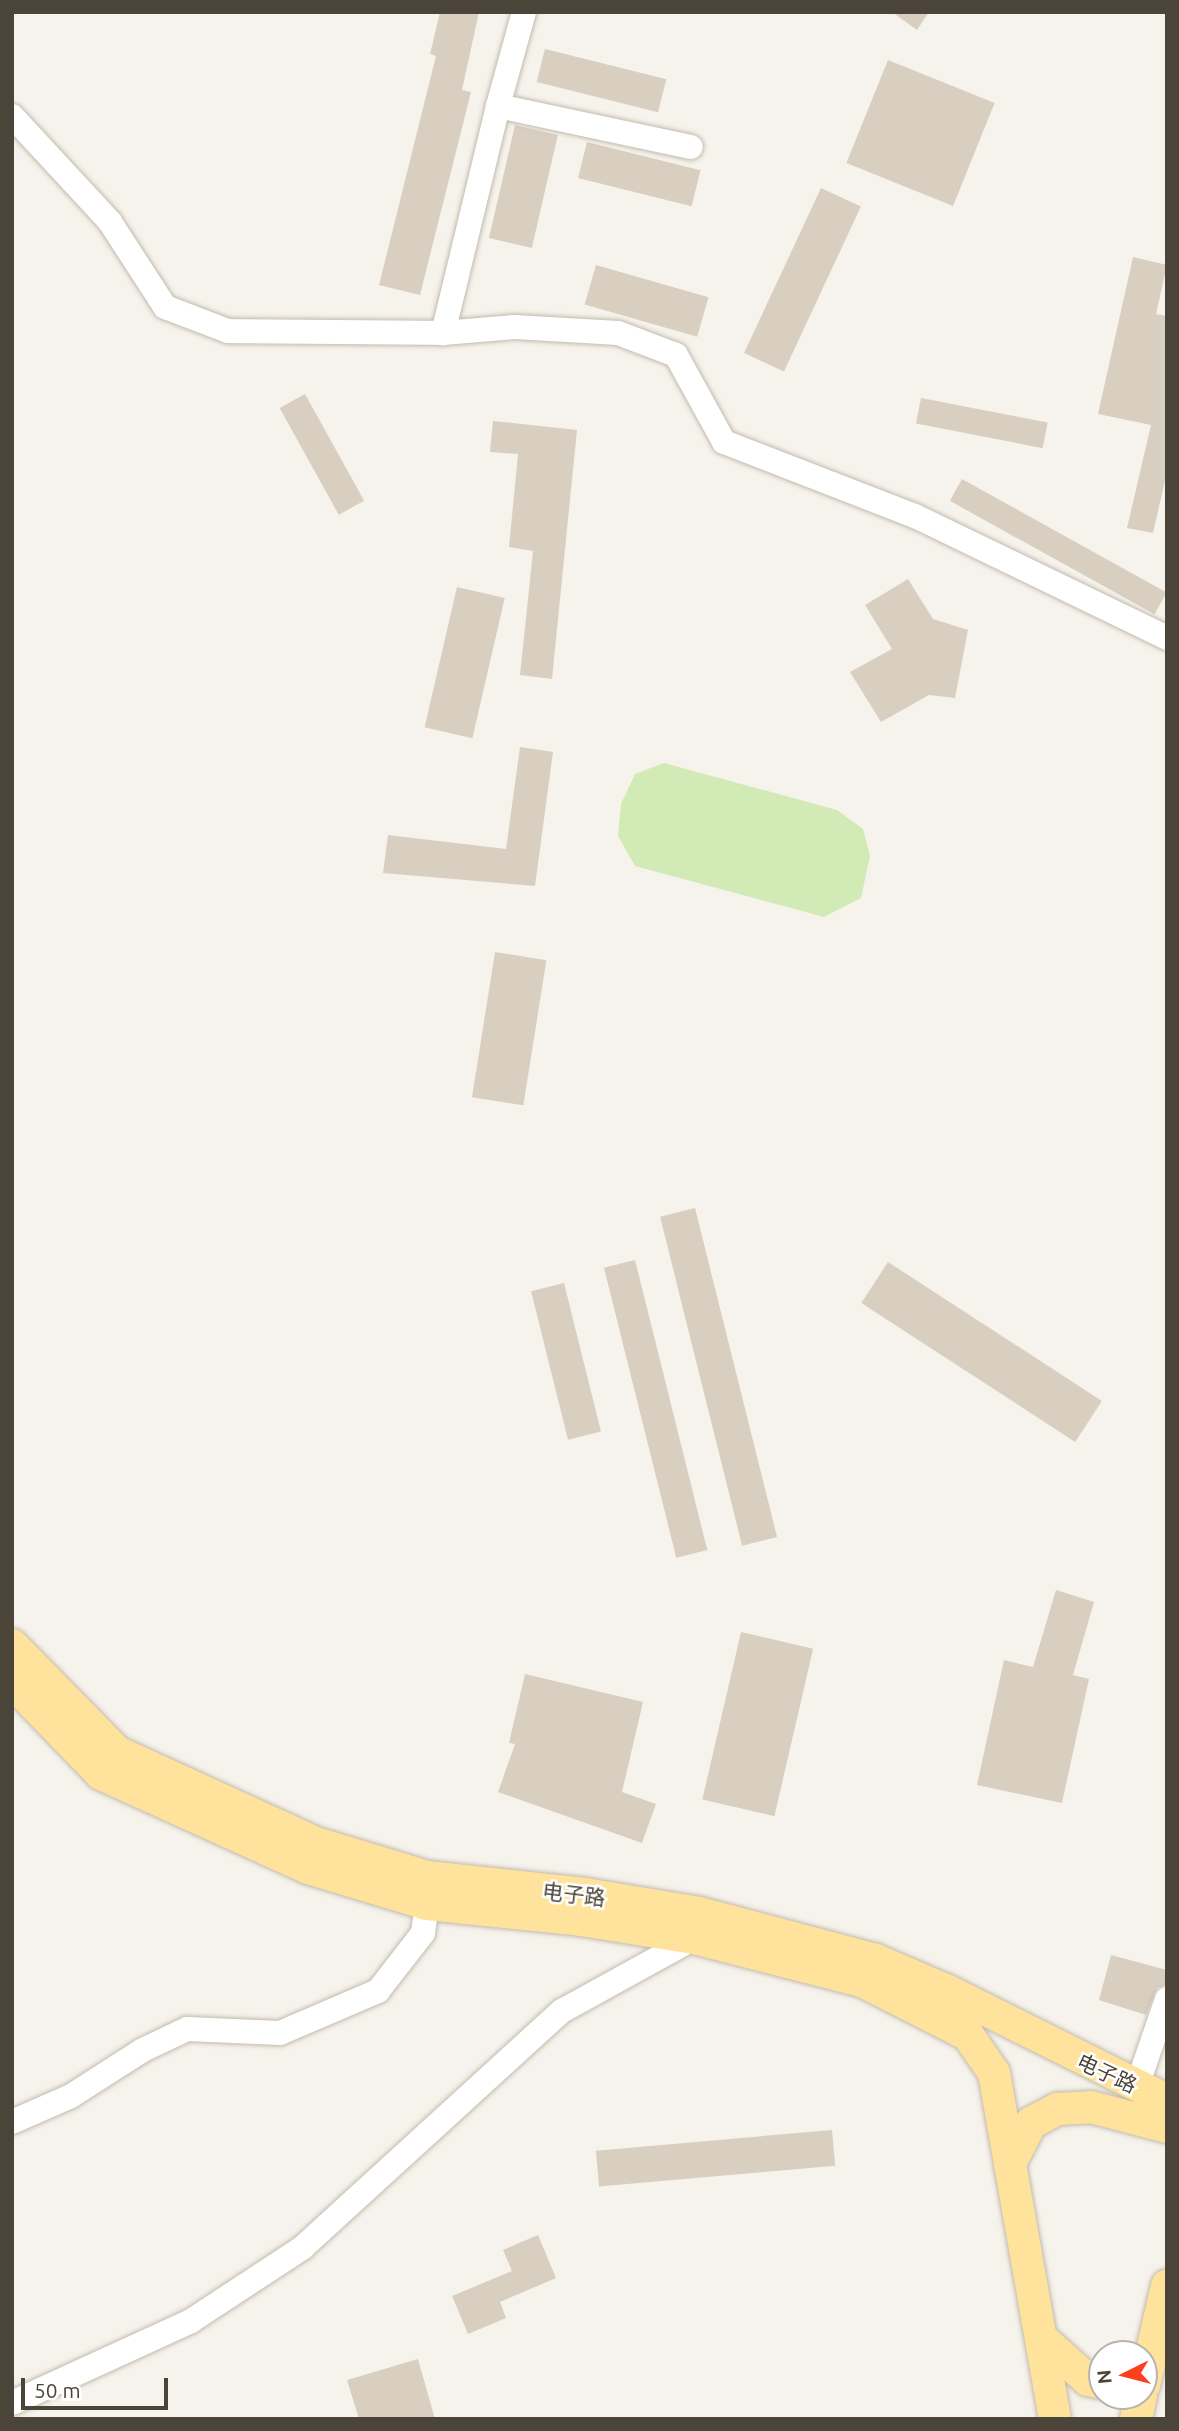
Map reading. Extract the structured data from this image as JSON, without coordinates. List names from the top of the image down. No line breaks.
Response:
{"streets":{"main road":["电子路"]},"scale_bar":"50 m","north":"left"}
